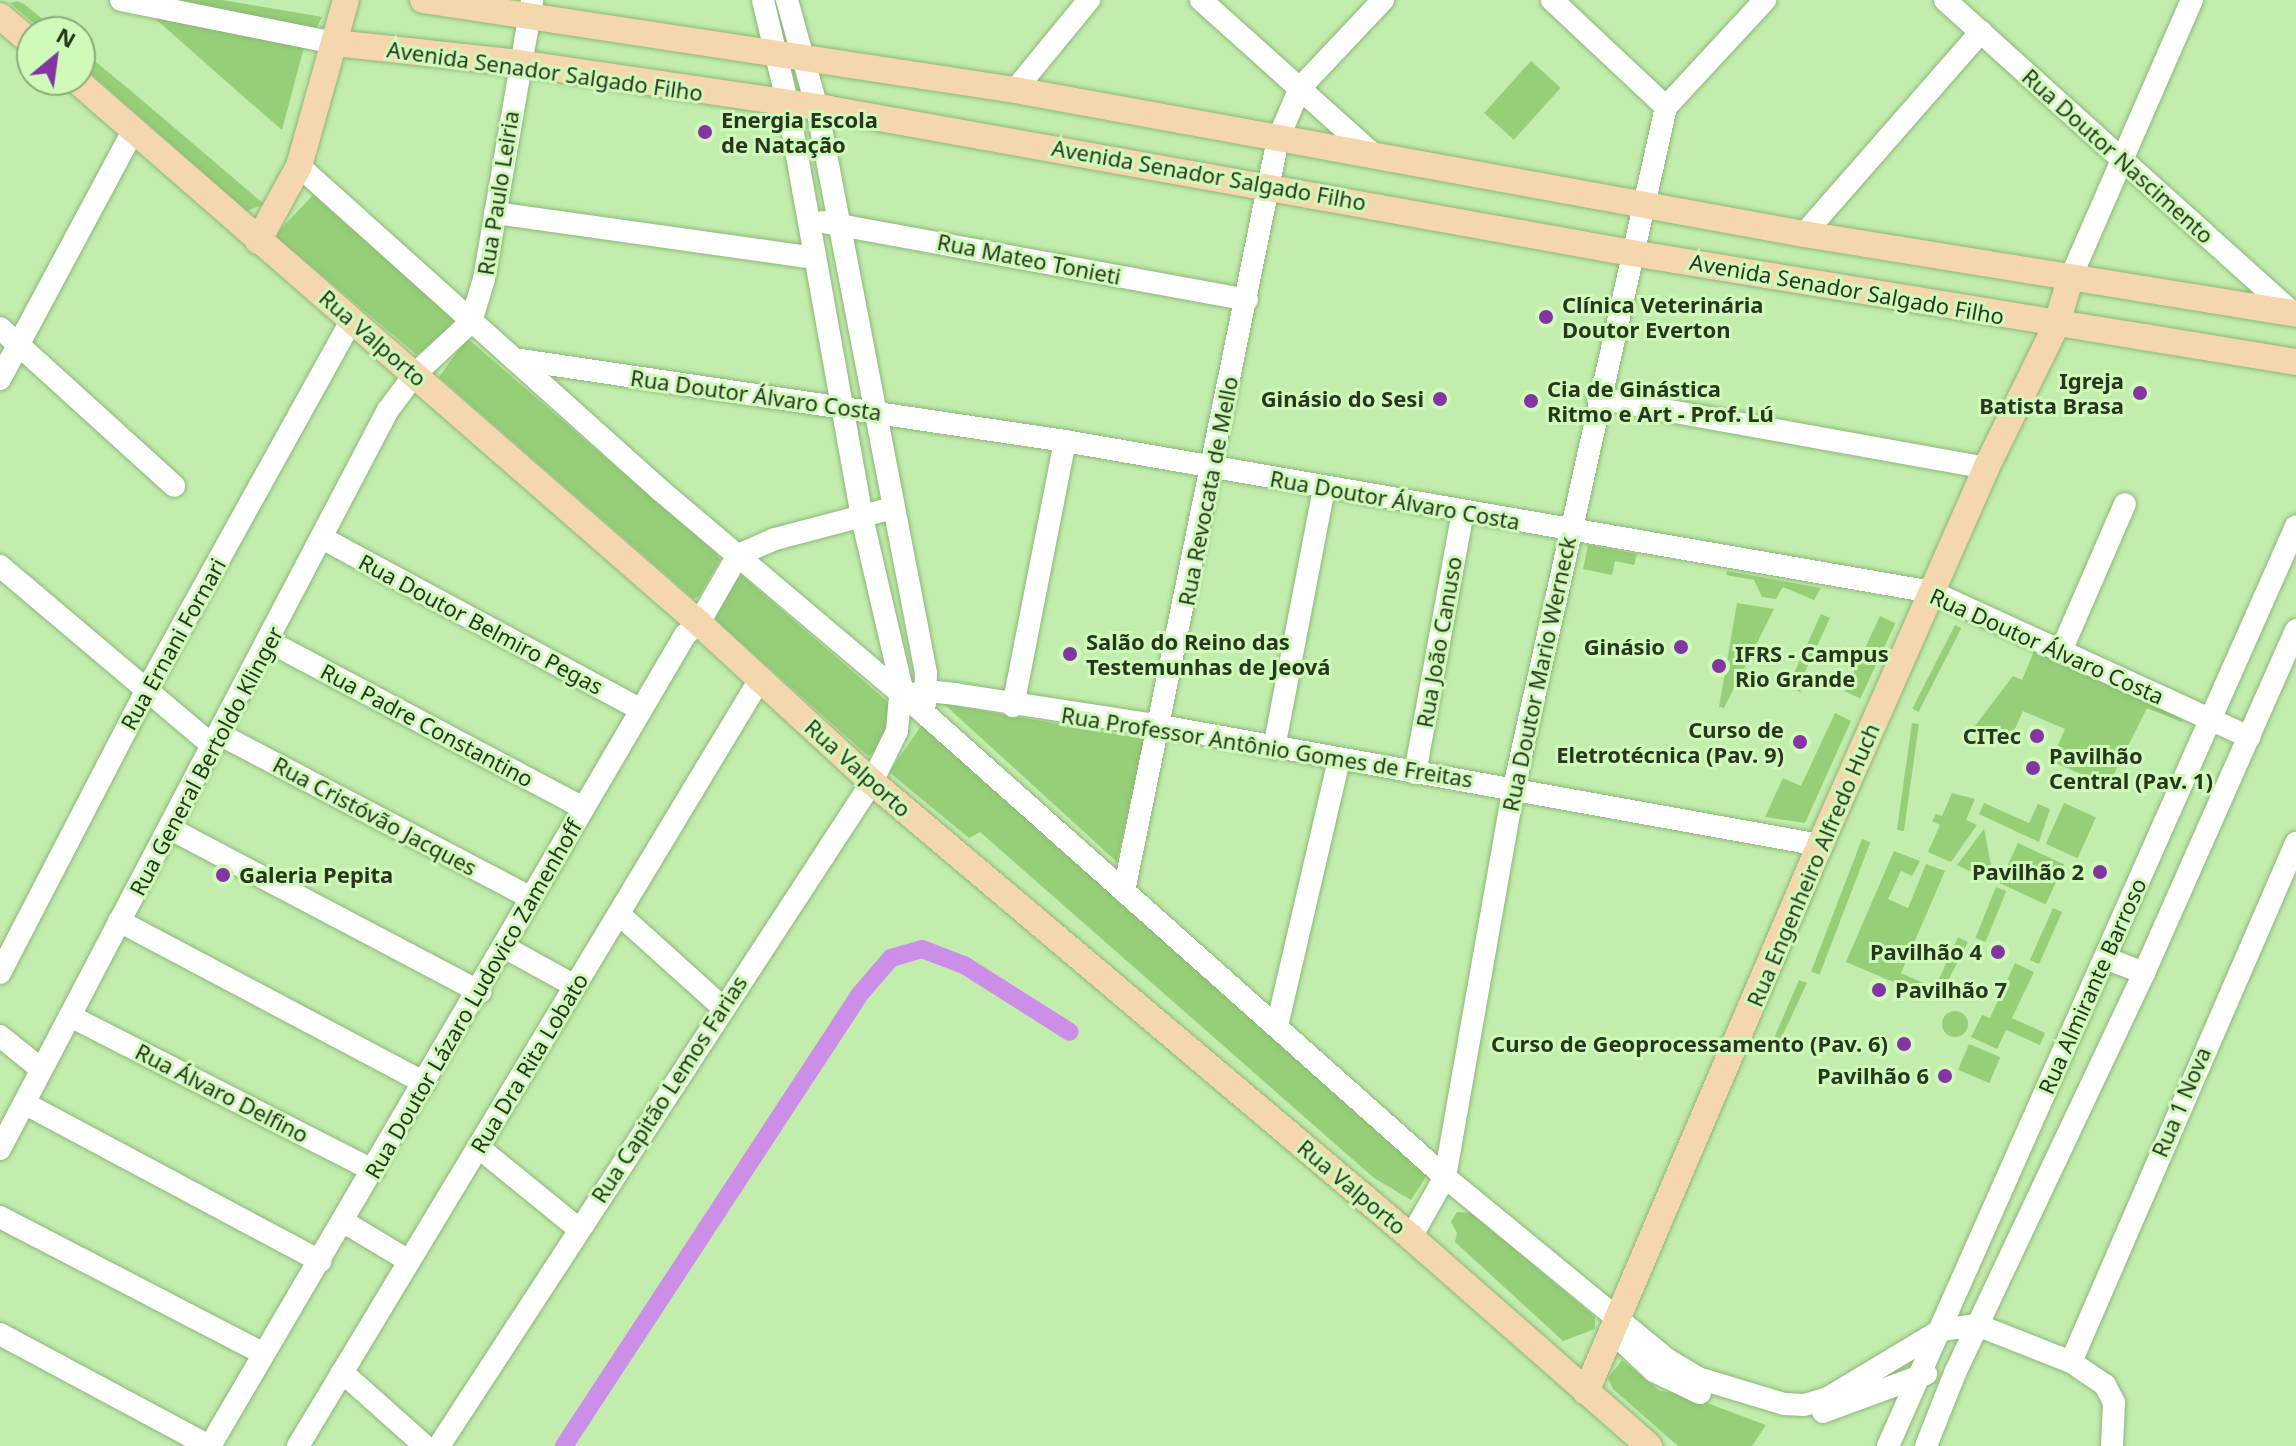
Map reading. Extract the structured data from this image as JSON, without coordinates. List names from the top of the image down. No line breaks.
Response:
{"streets":{"main road":["Avenida Senador Salgado Filho","Rua Valporto","Rua Engenheiro Alfredo Huch"],"street":["Rua Doutor Nascimento","Rua Paulo Leiria","Rua Mateo Tonieti","Rua Doutor Álvaro Costa","Rua Revocata de Mello","Rua Doutor Belmiro Pegas","Rua João Canuso","Rua Ernani Fornari","Rua Doutor Mario Werneck","Rua Padre Constantino","Rua Professor Antônio Gomes de Freitas","Rua General Bertoldo Klinger","Rua Cristóvão Jacques","Rua Almirante Barroso","Rua Doutor Lázaro Ludovico Zamenhoff","Rua Dra Rita Lobato","Rua Capitão Lemos Farias","Rua Álvaro Delfino","Rua 1 Nova"]},"crossings":[["Avenida Senador Salgado Filho","Rua Paulo Leiria"],["Avenida Senador Salgado Filho","Rua Revocata de Mello"],["Avenida Senador Salgado Filho","Rua Doutor Mario Werneck"],["Avenida Senador Salgado Filho","Rua Engenheiro Alfredo Huch"],["Rua Paulo Leiria","Rua General Bertoldo Klinger"],["Rua Mateo Tonieti","Rua Revocata de Mello"],["Rua Valporto","Rua Ernani Fornari"],["Rua Valporto","Rua Doutor Mario Werneck"],["Rua Valporto","Rua General Bertoldo Klinger"],["Rua Valporto","Rua Engenheiro Alfredo Huch"],["Rua Valporto","Rua Doutor Lázaro Ludovico Zamenhoff"],["Rua Valporto","Rua Dra Rita Lobato"],["Rua Valporto","Rua Capitão Lemos Farias"],["Rua Doutor Álvaro Costa","Rua Revocata de Mello"],["Rua Doutor Álvaro Costa","Rua João Canuso"],["Rua Doutor Álvaro Costa","Rua Doutor Mario Werneck"],["Rua Doutor Álvaro Costa","Rua Engenheiro Alfredo Huch"],["Rua Doutor Álvaro Costa","Rua Almirante Barroso"],["Rua Revocata de Mello","Rua Professor Antônio Gomes de Freitas"],["Rua Doutor Belmiro Pegas","Rua General Bertoldo Klinger"],["Rua Doutor Belmiro Pegas","Rua Doutor Lázaro Ludovico Zamenhoff"],["Rua João Canuso","Rua Professor Antônio Gomes de Freitas"],["Rua Ernani Fornari","Rua Cristóvão Jacques"],["Rua Doutor Mario Werneck","Rua Professor Antônio Gomes de Freitas"],["Rua Padre Constantino","Rua General Bertoldo Klinger"],["Rua Padre Constantino","Rua Doutor Lázaro Ludovico Zamenhoff"],["Rua Professor Antônio Gomes de Freitas","Rua Engenheiro Alfredo Huch"],["Rua Professor Antônio Gomes de Freitas","Rua Capitão Lemos Farias"],["Rua General Bertoldo Klinger","Rua Cristóvão Jacques"],["Rua General Bertoldo Klinger","Rua Álvaro Delfino"],["Rua Cristóvão Jacques","Rua Doutor Lázaro Ludovico Zamenhoff"],["Rua Doutor Lázaro Ludovico Zamenhoff","Rua Álvaro Delfino"]],"places":["Energia Escola de Natação","Clínica Veterinária Doutor Everton","Igreja Batista Brasa","Ginásio do Sesi","Cia de Ginástica Ritmo e Art - Prof. Lú","Ginásio","Salão do Reino das Testemunhas de Jeová","IFRS - Campus Rio Grande","CITec","Curso de Eletrotécnica (Pav. 9)","Pavilhão Central (Pav. 1)","Pavilhão 2","Galeria Pepita","Pavilhão 4","Pavilhão 7","Curso de Geoprocessamento (Pav. 6)","Pavilhão 6"],"north":"top right"}
